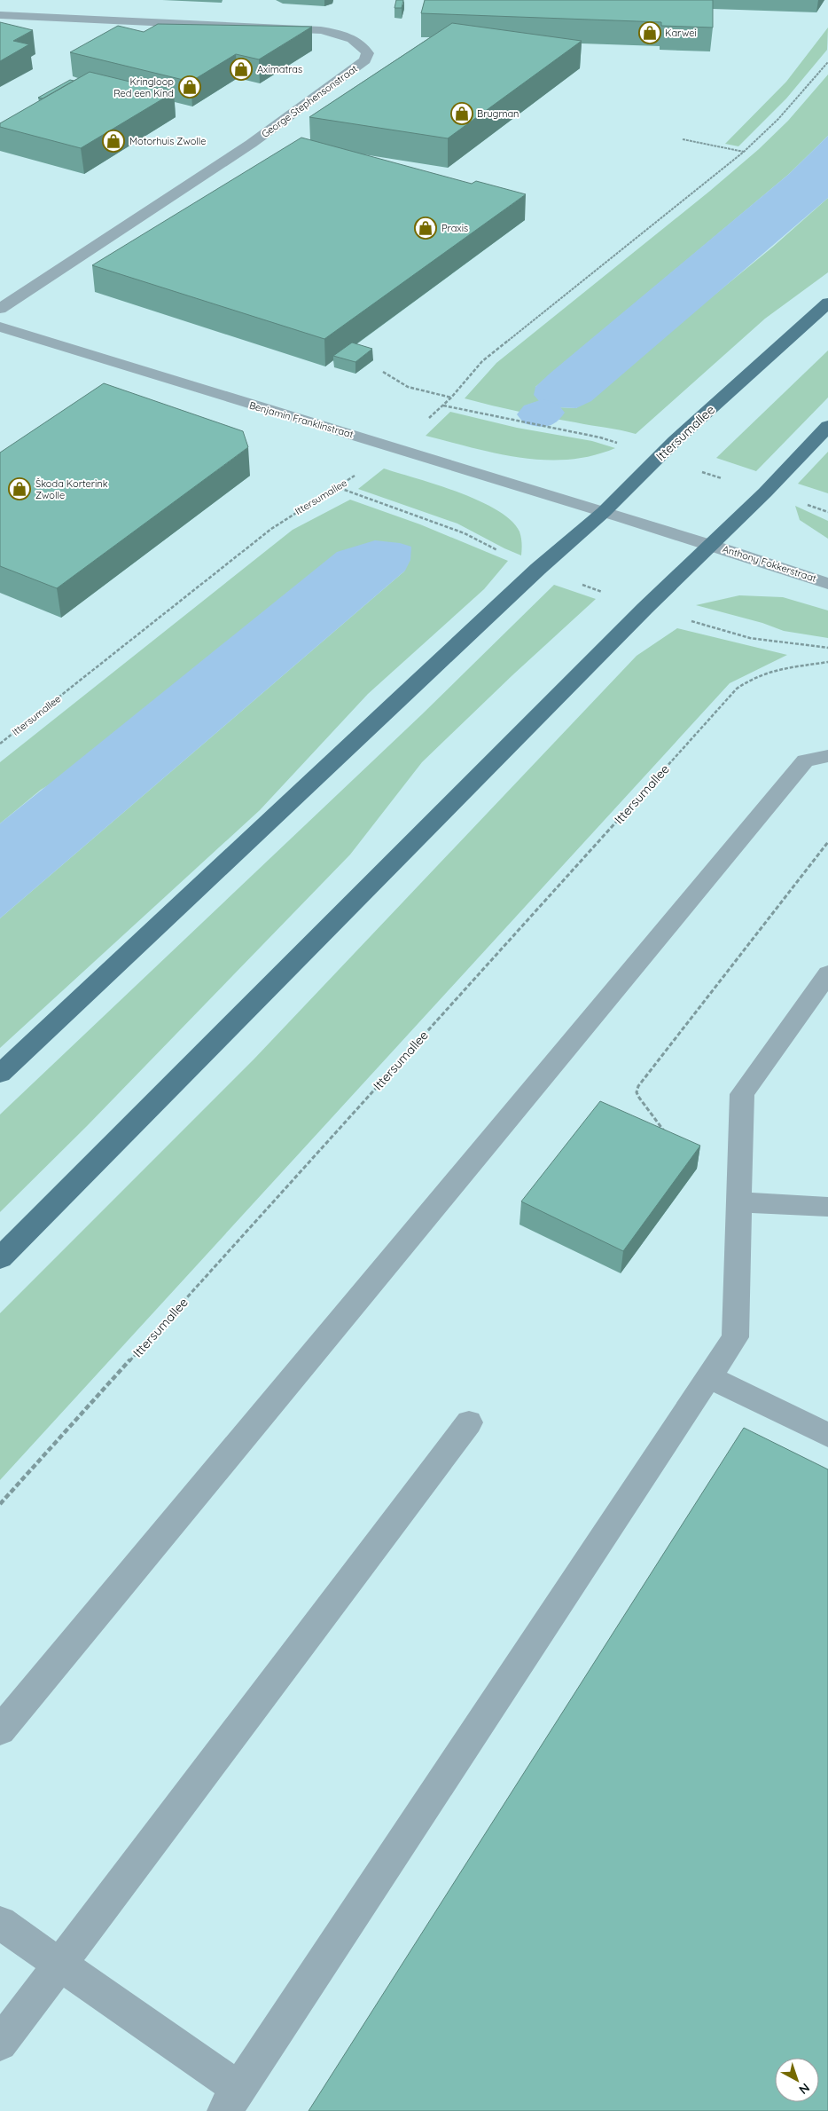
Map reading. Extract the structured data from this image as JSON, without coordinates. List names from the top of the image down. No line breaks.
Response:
{"streets":{"main road":["Ittersumallee"],"street":["George Stephensonstraat","Benjamin Franklinstraat","Anthony Fokkerstraat"]},"crossings":[["Benjamin Franklinstraat","Ittersumallee"],["Benjamin Franklinstraat","Anthony Fokkerstraat"],["Ittersumallee","Anthony Fokkerstraat"]],"places":{"shop":["Karwei","Aximatras","Kringloop Red een Kind","Brugman","Motorhuis Zwolle","Praxis","Škoda Korterink Zwolle"]},"north":"bottom right"}
